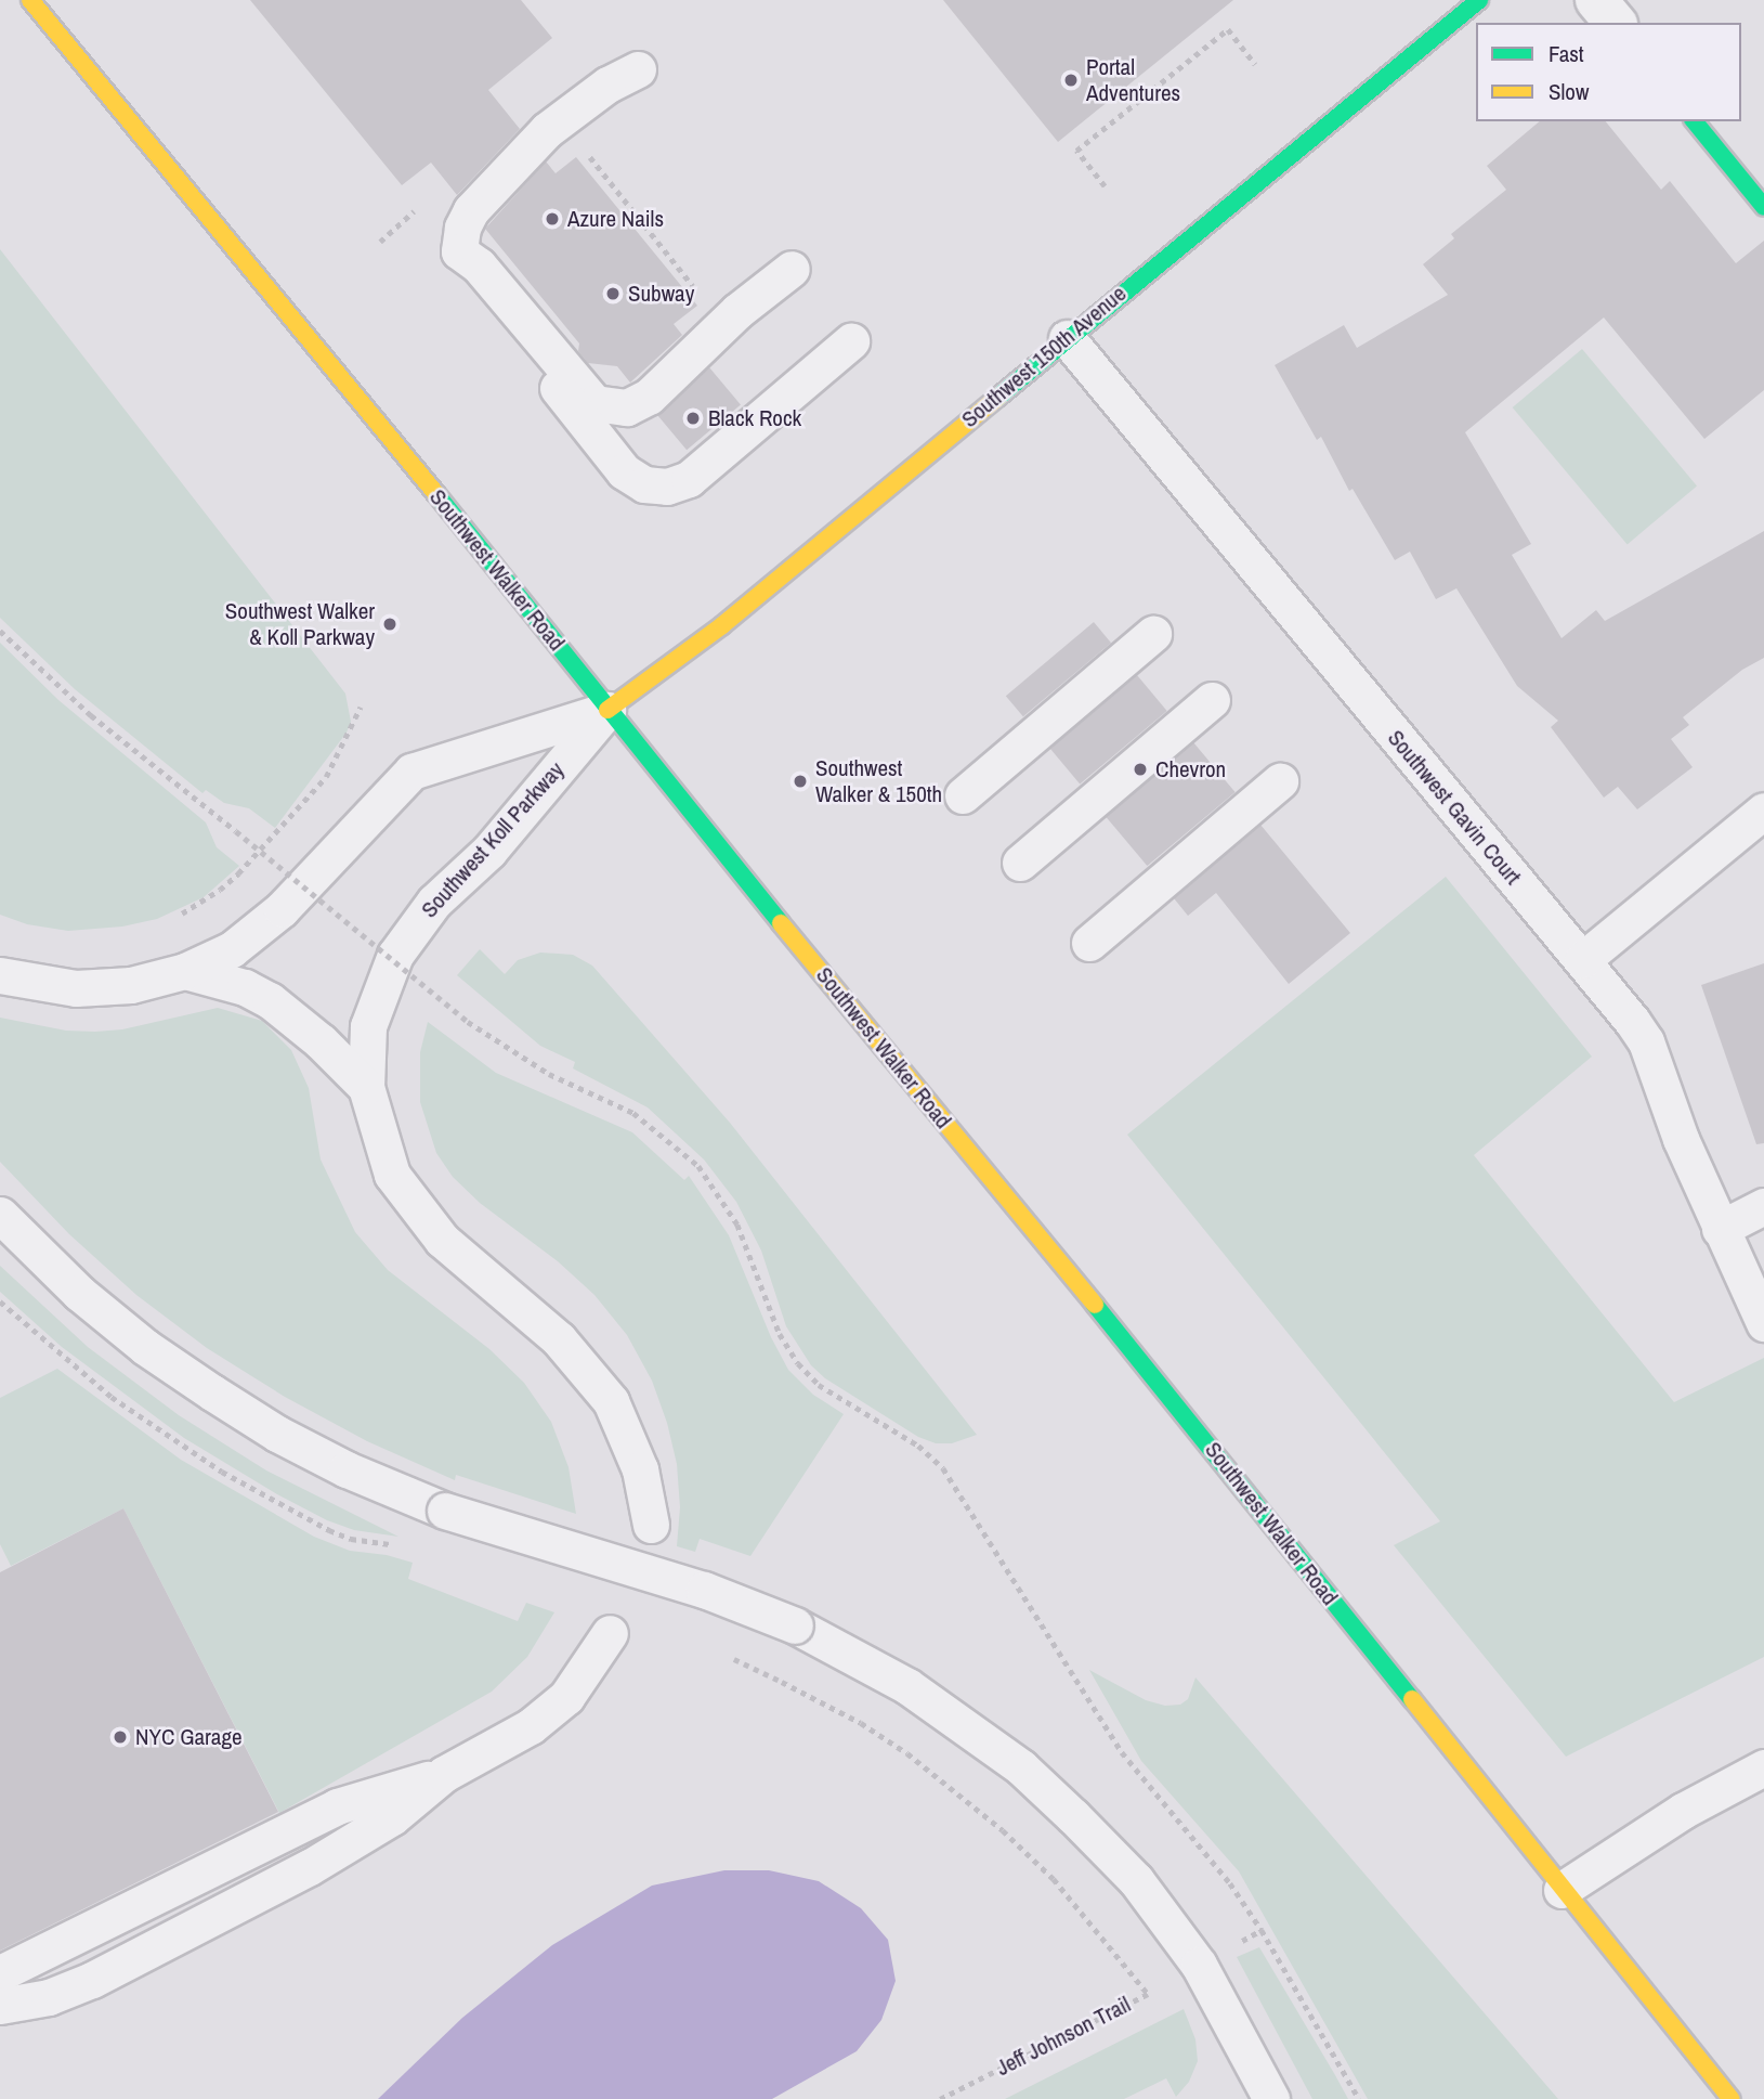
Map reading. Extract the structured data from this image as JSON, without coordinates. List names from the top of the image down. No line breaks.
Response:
{"streets":{"main road":["Southwest 150th Avenue","Southwest Walker Road"],"lane":["Southwest Gavin Court","Southwest Koll Parkway"],"path":["Jeff Johnson Trail"]},"crossings":[["Southwest 150th Avenue","Southwest Walker Road"],["Southwest 150th Avenue","Southwest Gavin Court"],["Southwest 150th Avenue","Southwest Koll Parkway"],["Southwest Walker Road","Southwest Koll Parkway"]],"places":["Portal Adventures","Azure Nails","Subway","Black Rock","Southwest Walker & Koll Parkway","Chevron","Southwest Walker & 150th","NYC Garage"],"legend":["Fast","Slow"]}
